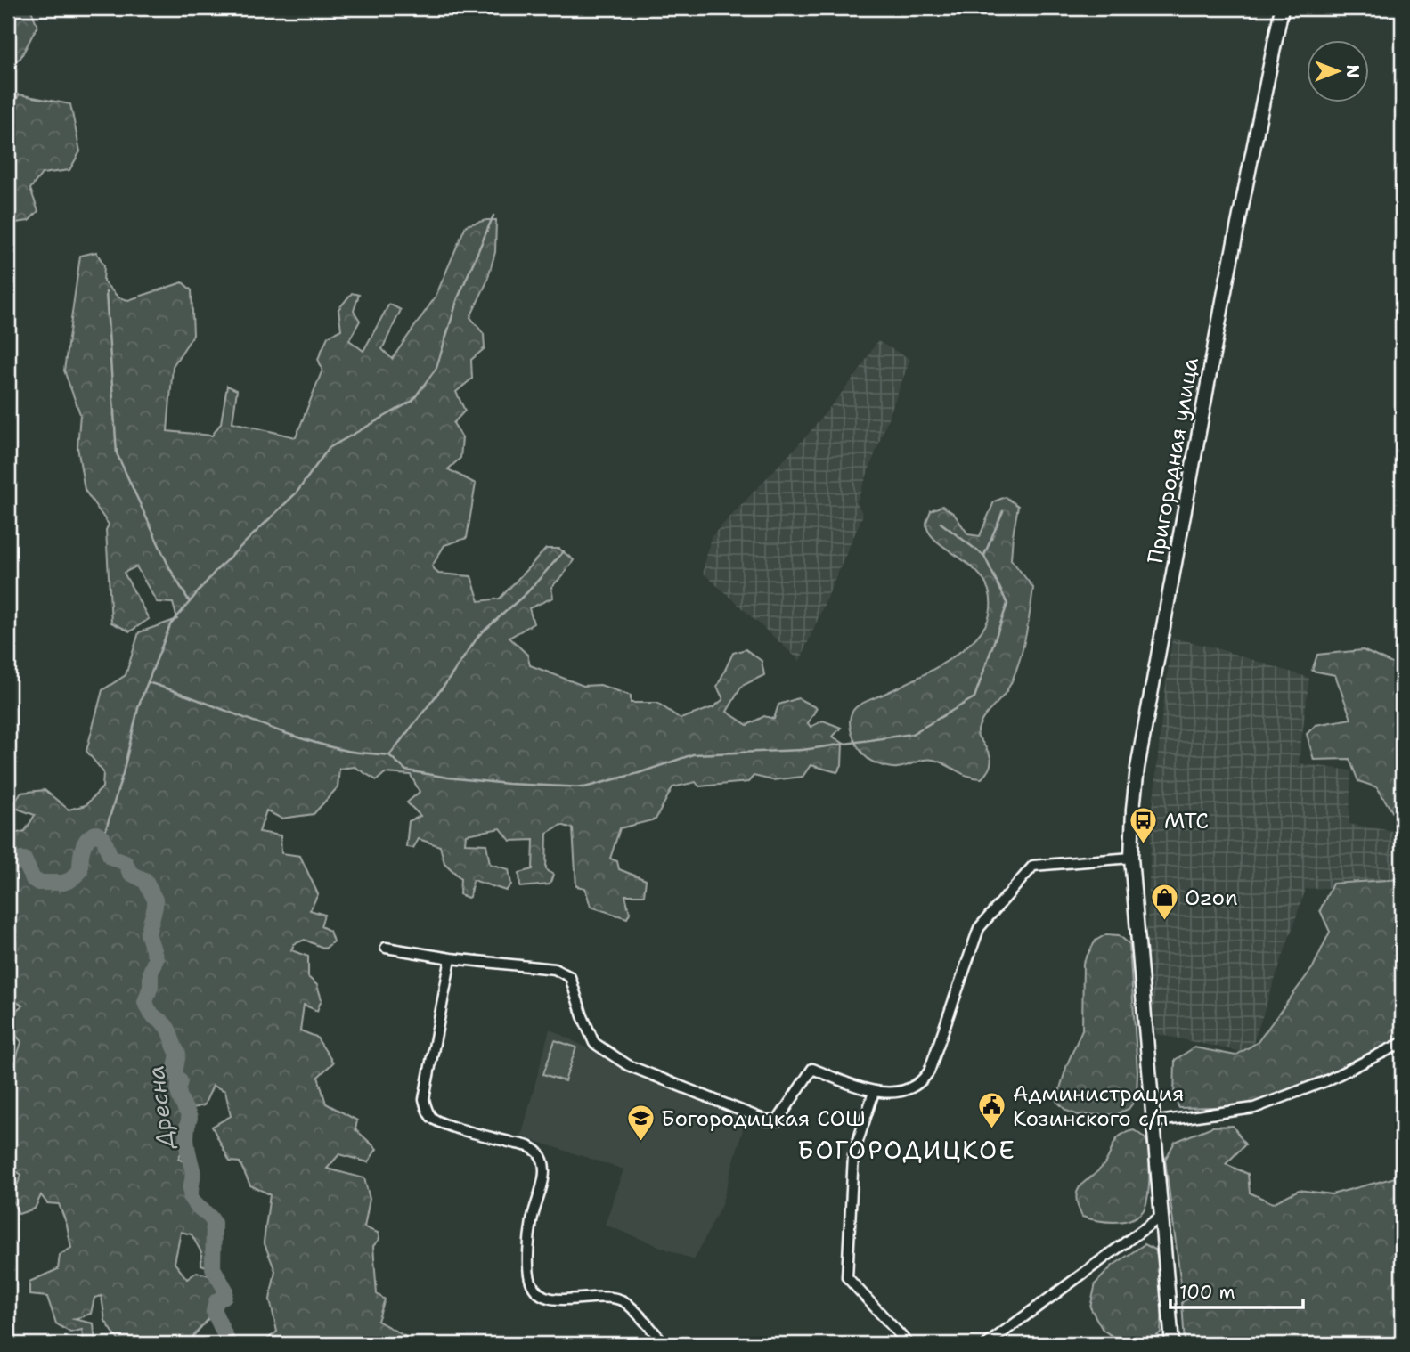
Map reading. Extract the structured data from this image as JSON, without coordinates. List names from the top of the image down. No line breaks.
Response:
{"streets":{"street":["Пригородная улица"]},"districts":["БОГОРОДИЦКОЕ"],"water":["Дресна"],"places":{"bus stop":["МТС"],"shop":["Ozon"],"public building":["Администрация Козинского с/п"],"school or university":["Богородицкая СОШ"]},"scale_bar":"100 m","north":"right"}
